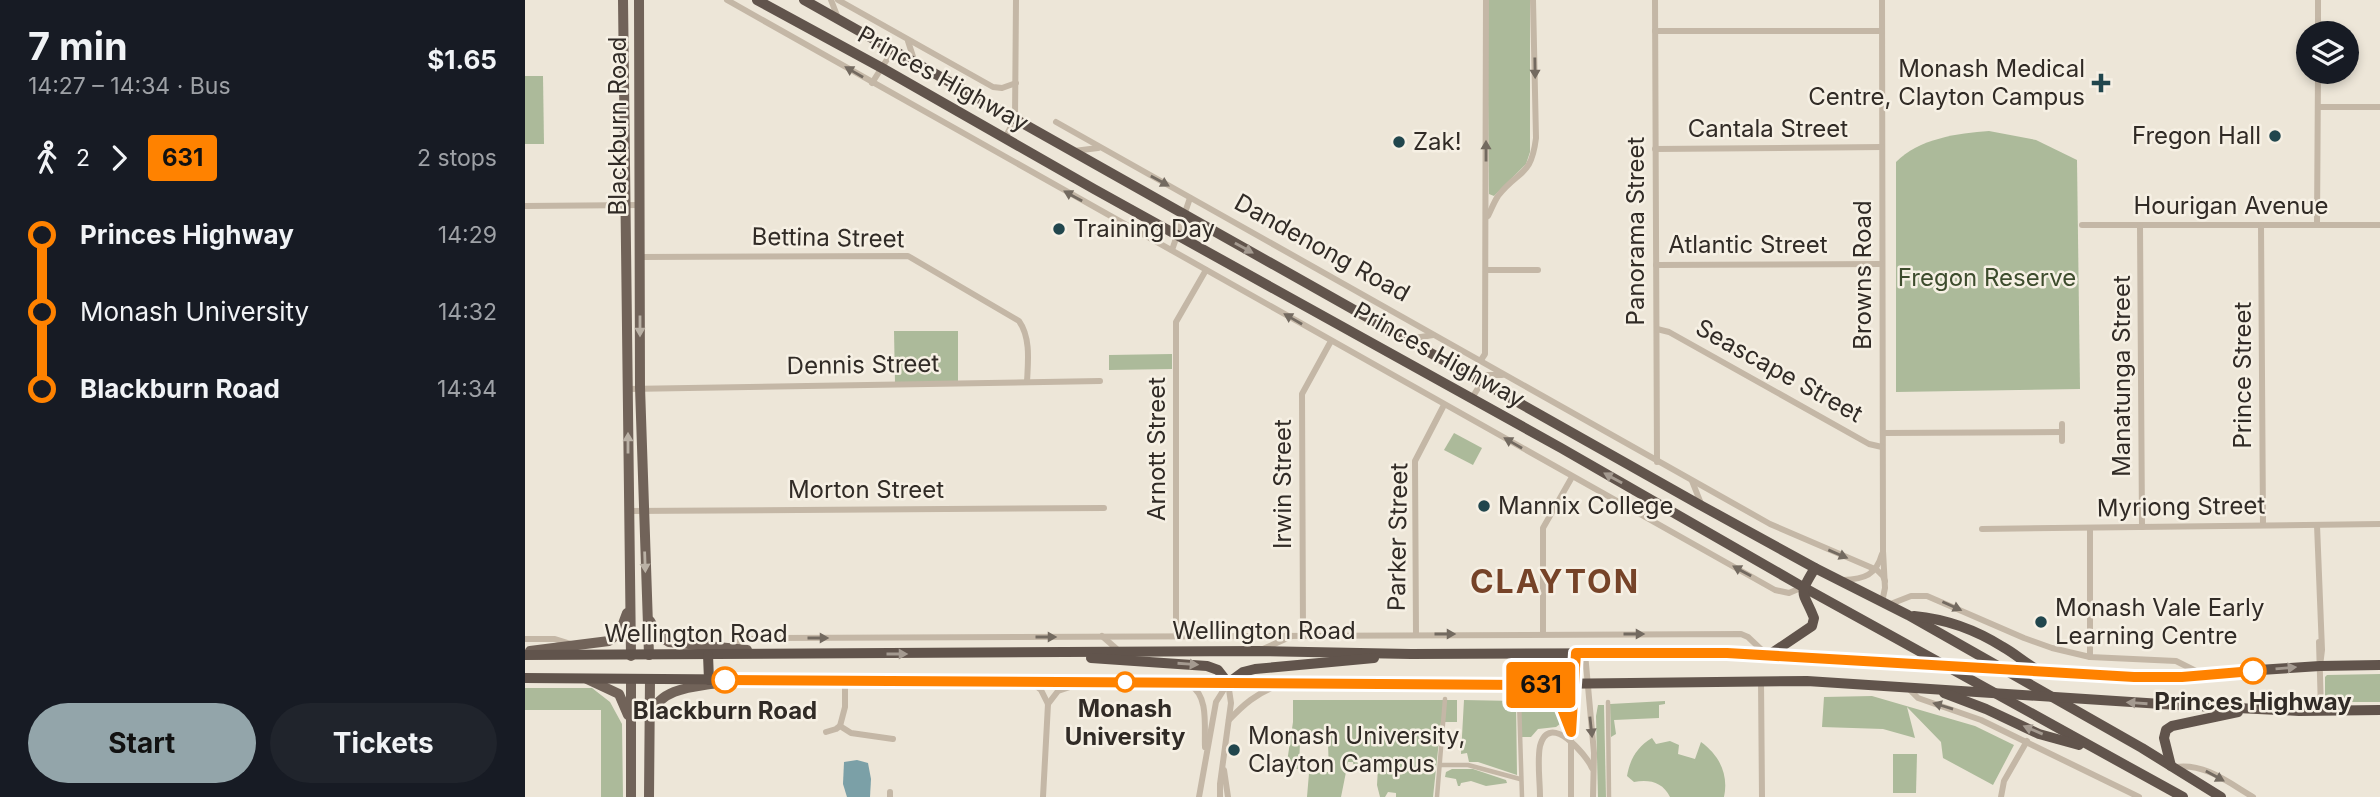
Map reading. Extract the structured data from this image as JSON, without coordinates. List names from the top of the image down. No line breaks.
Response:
{"streets":{"highway":["Princes Highway","Blackburn Road","Wellington Road"],"street":["Cantala Street","Hourigan Avenue","Panorama Street","Bettina Street","Atlantic Street","Dandenong Road","Browns Road","Dennis Street","Seascape Street","Prince Street","Manatunga Street","Arnott Street","Irwin Street","Morton Street","Myriong Street","Parker Street"]},"crossings":[["Princes Highway","Dandenong Road"],["Princes Highway","Browns Road"],["Princes Highway","Wellington Road"],["Blackburn Road","Bettina Street"],["Blackburn Road","Dennis Street"],["Blackburn Road","Morton Street"],["Blackburn Road","Wellington Road"],["Cantala Street","Panorama Street"],["Cantala Street","Browns Road"],["Hourigan Avenue","Prince Street"],["Hourigan Avenue","Manatunga Street"],["Panorama Street","Atlantic Street"],["Panorama Street","Dandenong Road"],["Panorama Street","Seascape Street"],["Bettina Street","Dennis Street"],["Atlantic Street","Browns Road"],["Dandenong Road","Browns Road"],["Browns Road","Seascape Street"],["Prince Street","Myriong Street"],["Manatunga Street","Myriong Street"]],"districts":["CLAYTON"],"parks":["Fregon Reserve"],"places":{"health":["Monash Medical Centre, Clayton Campus"],"other":["Fregon Hall","Zak!","Training Day","Mannix College","Monash Vale Early Learning Centre","Princes Highway","Blackburn Road","Monash University","Monash University, Clayton Campus"]},"lines":["bus line 631"],"page":{"heading":["7 min","14:27 – 14:34 · Bus","$1.65"],"on_map":"631","legs":["2","631","2 stops"],"list":[{"name":"Princes Highway","value":"14:29"},{"name":"Monash University","value":"14:32"},{"name":"Blackburn Road","value":"14:34"}],"buttons":["Start","Tickets"]}}
